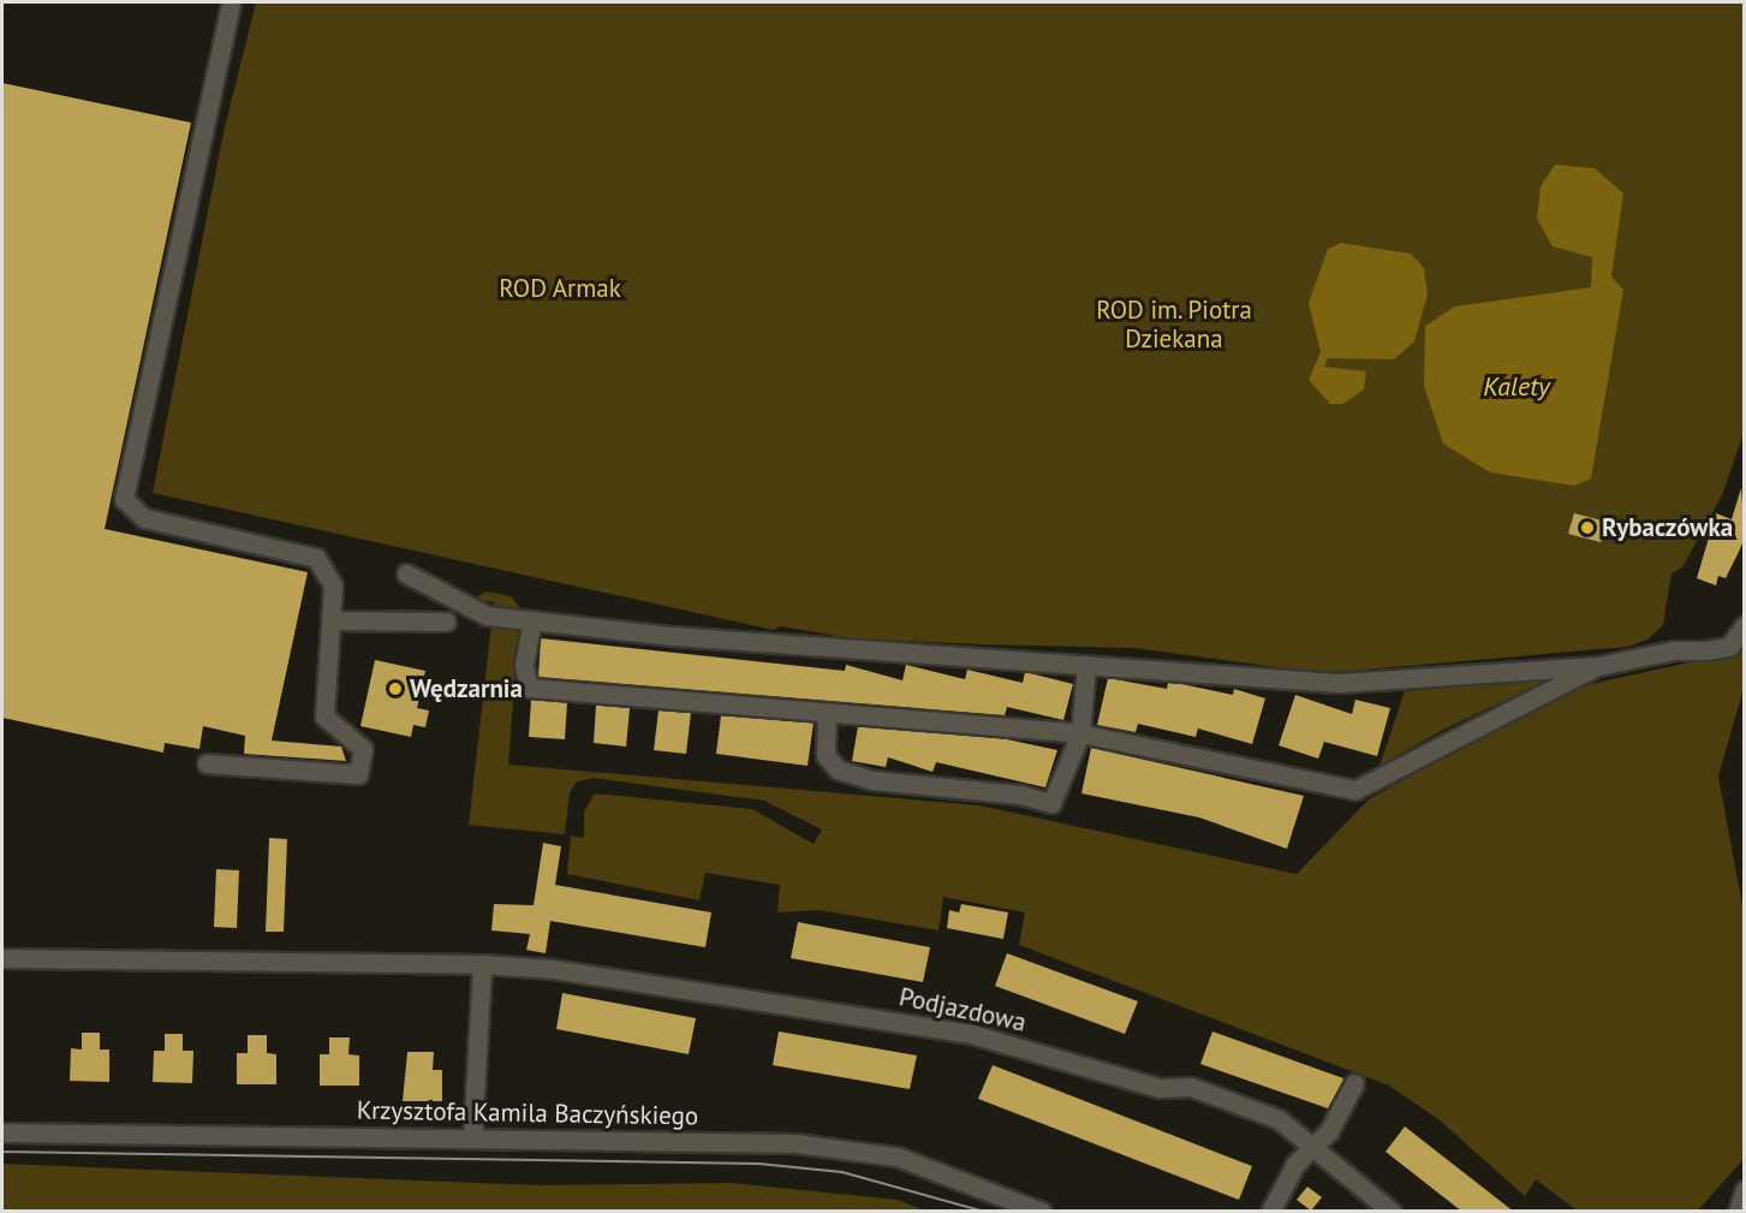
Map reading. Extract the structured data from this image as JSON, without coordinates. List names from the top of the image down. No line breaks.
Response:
{"streets":{"street":["Podjazdowa","Krzysztofa Kamila Baczyńskiego"]},"water":["Kalety"],"parks":["ROD Armak","ROD im. Piotra Dziekana"],"places":["Rybaczówka","Wędzarnia"]}
